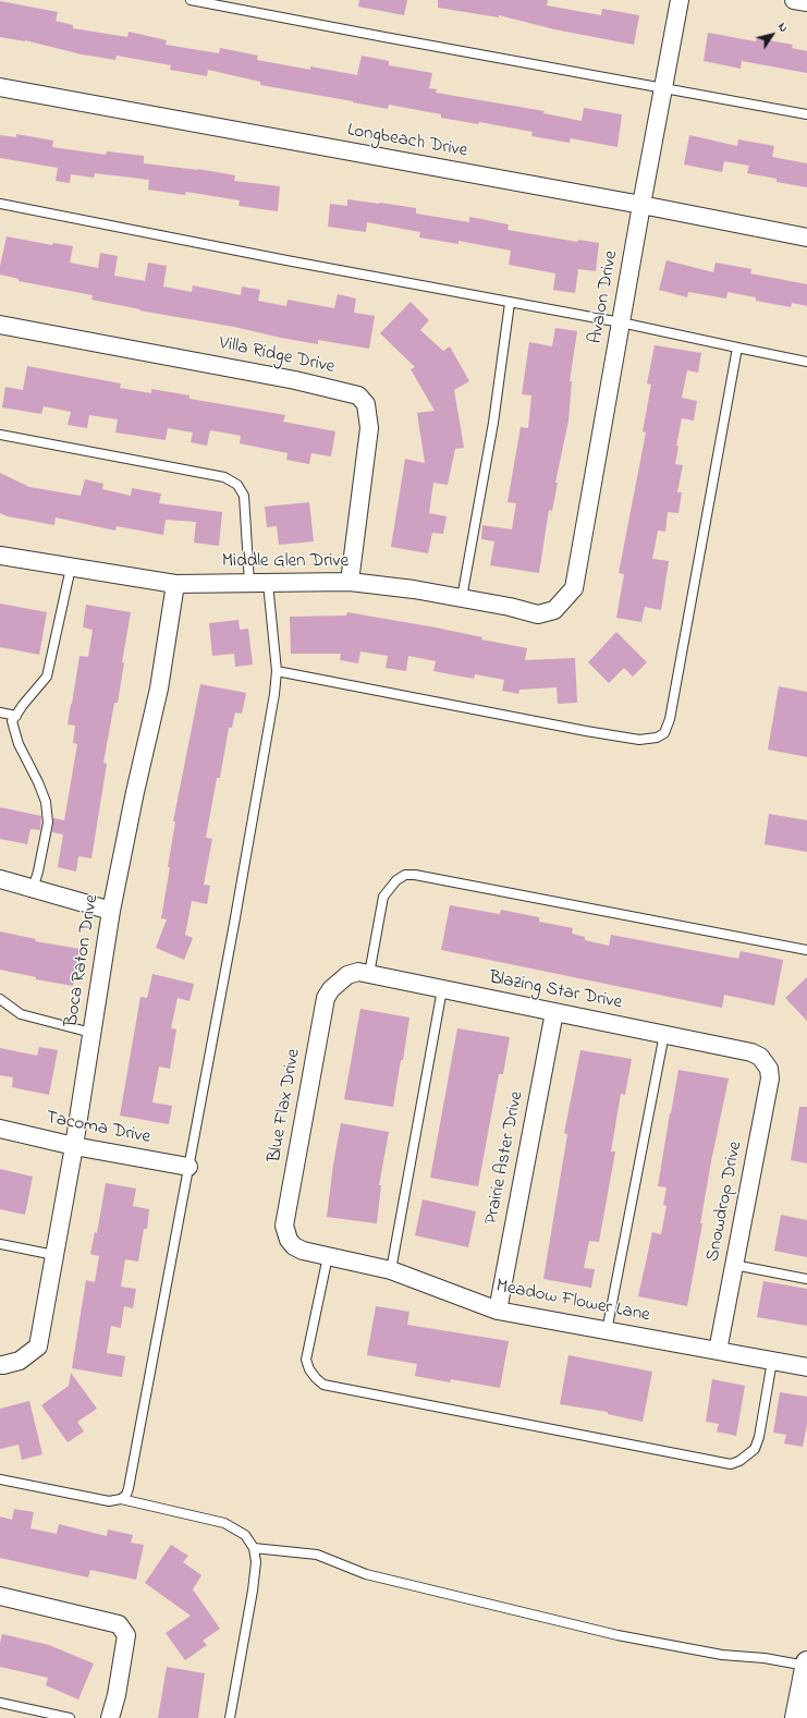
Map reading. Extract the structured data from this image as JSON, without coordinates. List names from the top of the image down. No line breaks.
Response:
{"streets":{"street":["Longbeach Drive","Avalon Drive","Villa Ridge Drive","Middle Glen Drive","Boca Raton Drive","Blazing Star Drive","Blue Flax Drive","Tacoma Drive","Prairie Aster Drive","Snowdrop Drive","Meadow Flower Lane"]},"crossings":[["Longbeach Drive","Avalon Drive"],["Avalon Drive","Middle Glen Drive"],["Villa Ridge Drive","Middle Glen Drive"],["Middle Glen Drive","Boca Raton Drive"],["Boca Raton Drive","Tacoma Drive"],["Blazing Star Drive","Blue Flax Drive"],["Blazing Star Drive","Prairie Aster Drive"],["Blazing Star Drive","Snowdrop Drive"],["Blue Flax Drive","Meadow Flower Lane"],["Prairie Aster Drive","Meadow Flower Lane"],["Snowdrop Drive","Meadow Flower Lane"]],"north":"top right"}
